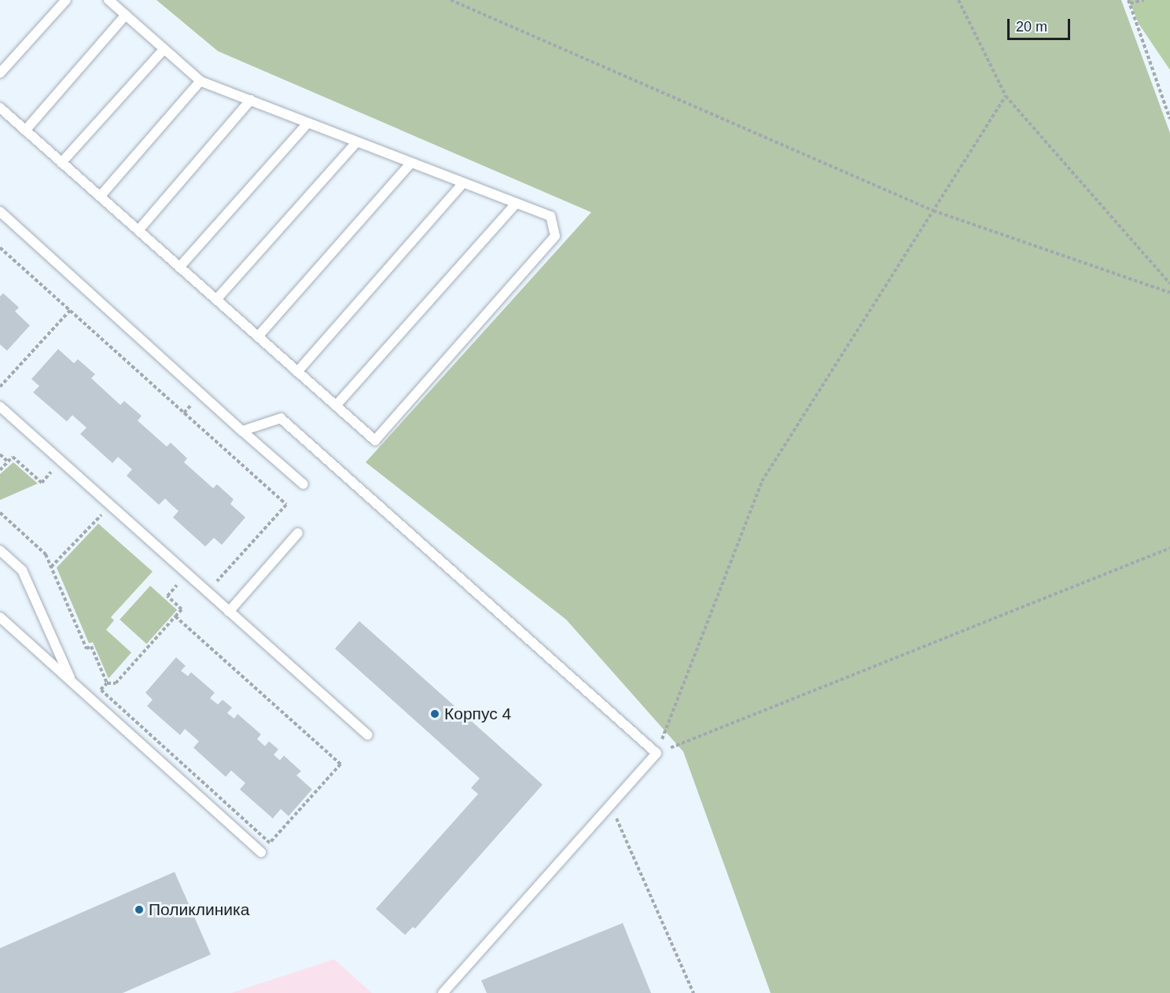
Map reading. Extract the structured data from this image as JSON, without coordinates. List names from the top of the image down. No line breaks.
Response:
{"places":["Корпус 4","Поликлиника"],"scale_bar":"20 m"}
